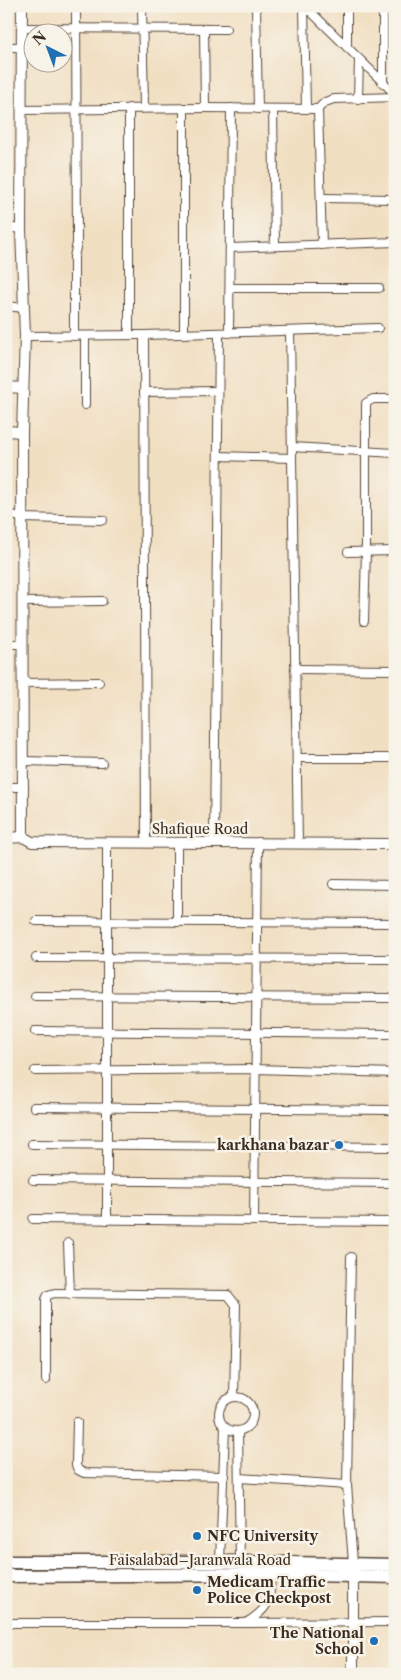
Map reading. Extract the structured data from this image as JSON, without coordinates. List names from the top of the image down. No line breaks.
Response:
{"streets":{"main road":["Faisalabad–Jaranwala Road"],"street":["Shafique Road"]},"places":["karkhana bazar","NFC University","Medicam Traffic Police Checkpost","The National School"],"north":"top left"}
